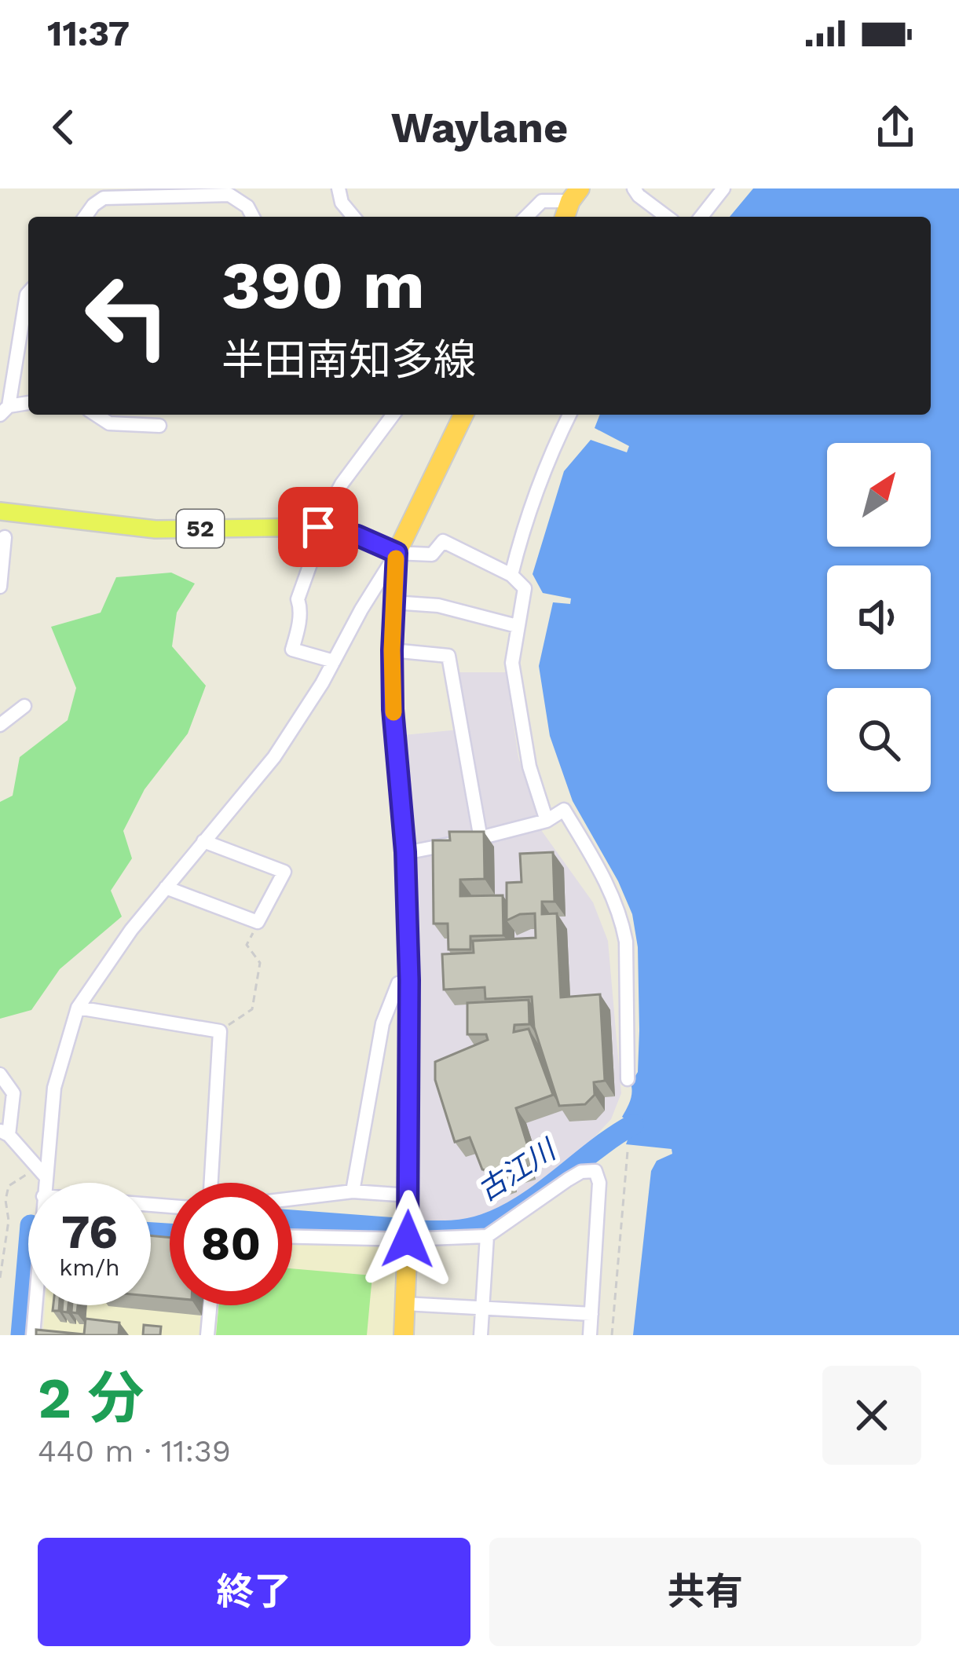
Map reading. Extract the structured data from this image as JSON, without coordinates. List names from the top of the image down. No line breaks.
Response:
{"streets":{"main road":["52"]},"water":["古江川"],"north":"top right","page":{"status":"11:37","header":"Waylane","turn":["390 m","半田南知多線"],"speed":"76 km/h","limit":"80","heading":["2 分","440 m · 11:39"],"buttons":["終了","共有"]}}
